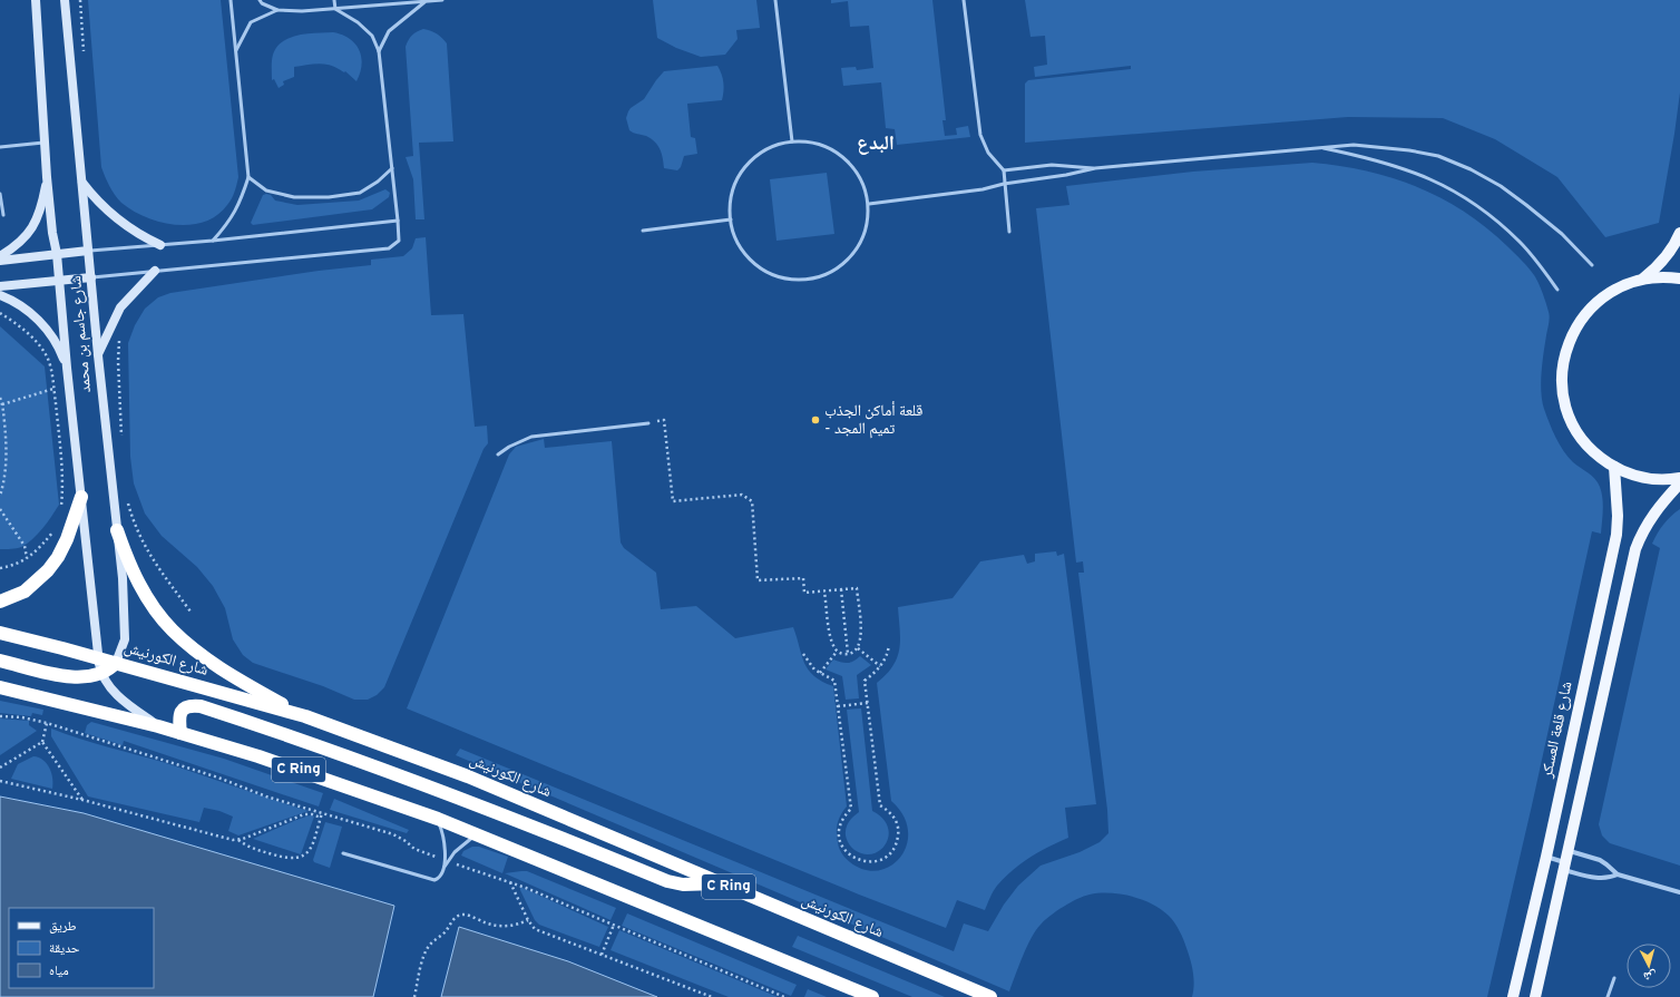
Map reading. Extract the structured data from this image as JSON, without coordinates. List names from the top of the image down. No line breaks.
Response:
{"streets":{"highway":["شارع الكورنيش","C Ring"],"main road":["شارع قلعة العسكر"],"street":["شارع جاسم بن محمد"]},"crossings":[["شارع جاسم بن محمد","شارع الكورنيش"],["شارع جاسم بن محمد","C Ring"]],"districts":["البدع"],"places":["قلعة أماكن الجذب - تميم المجد"],"legend":["طريق","حديقة","مياه"],"north":"bottom"}
